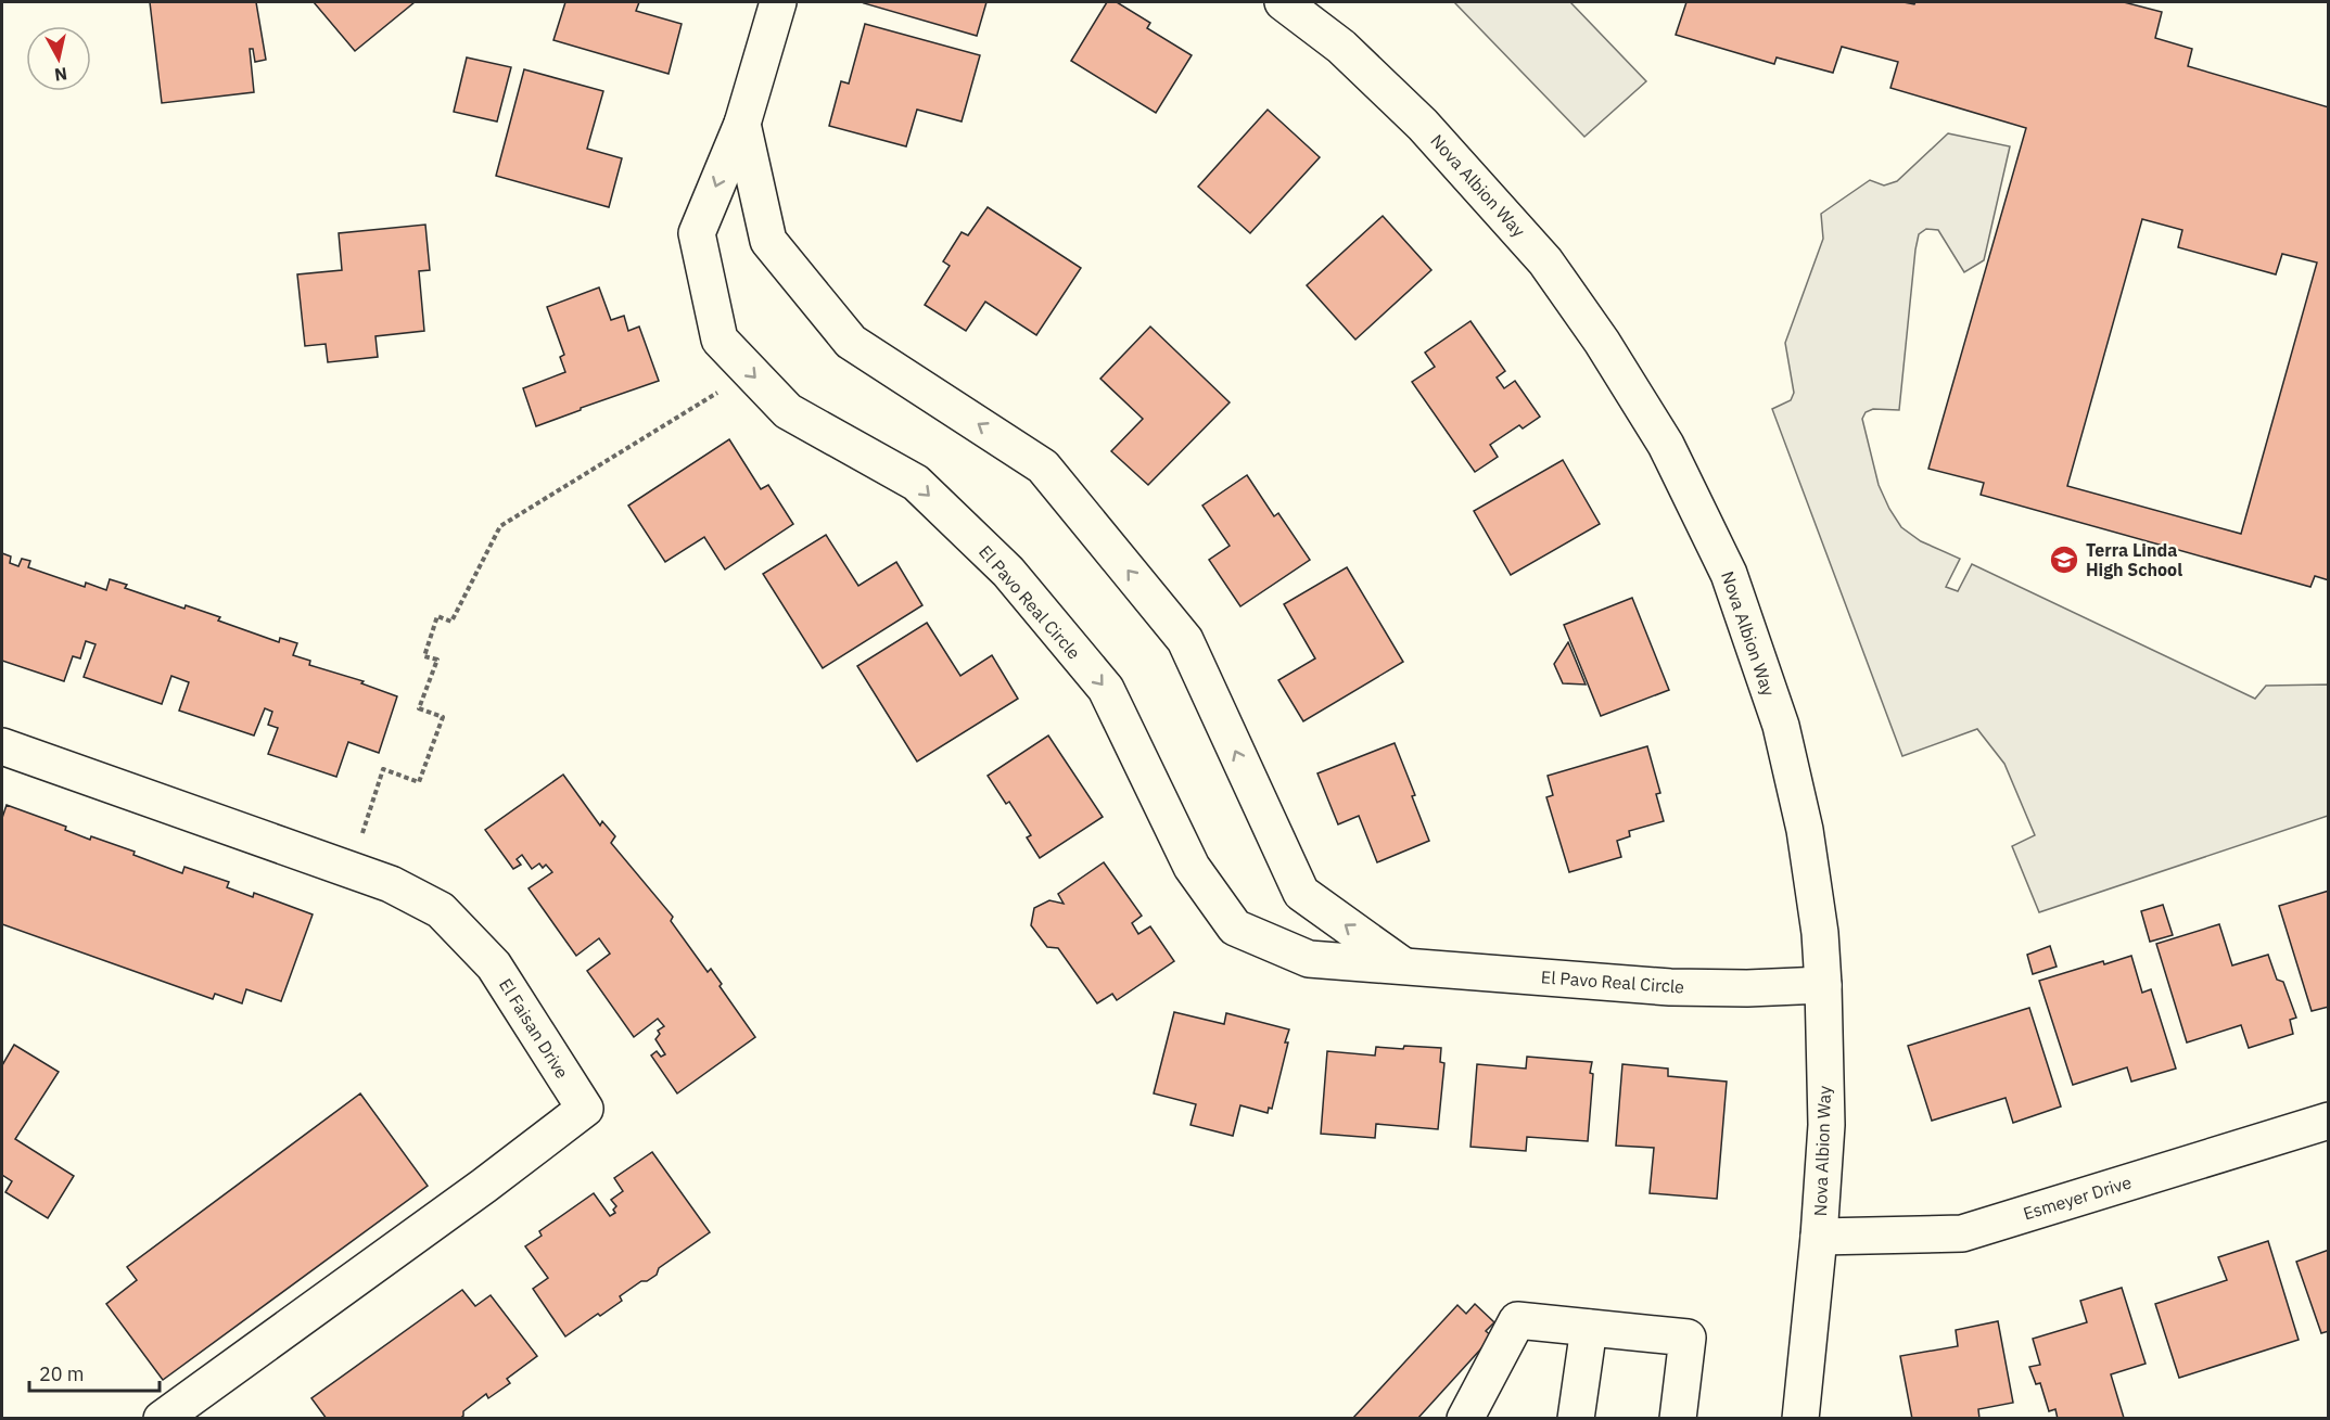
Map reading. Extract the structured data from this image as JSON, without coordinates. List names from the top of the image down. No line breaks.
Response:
{"streets":{"street":["Nova Albion Way","El Pavo Real Circle","El Faisan Drive","Esmeyer Drive"]},"crossings":[["Nova Albion Way","El Pavo Real Circle"],["Nova Albion Way","Esmeyer Drive"]],"places":{"school or university":["Terra Linda High School"]},"scale_bar":"20 m","north":"bottom"}
